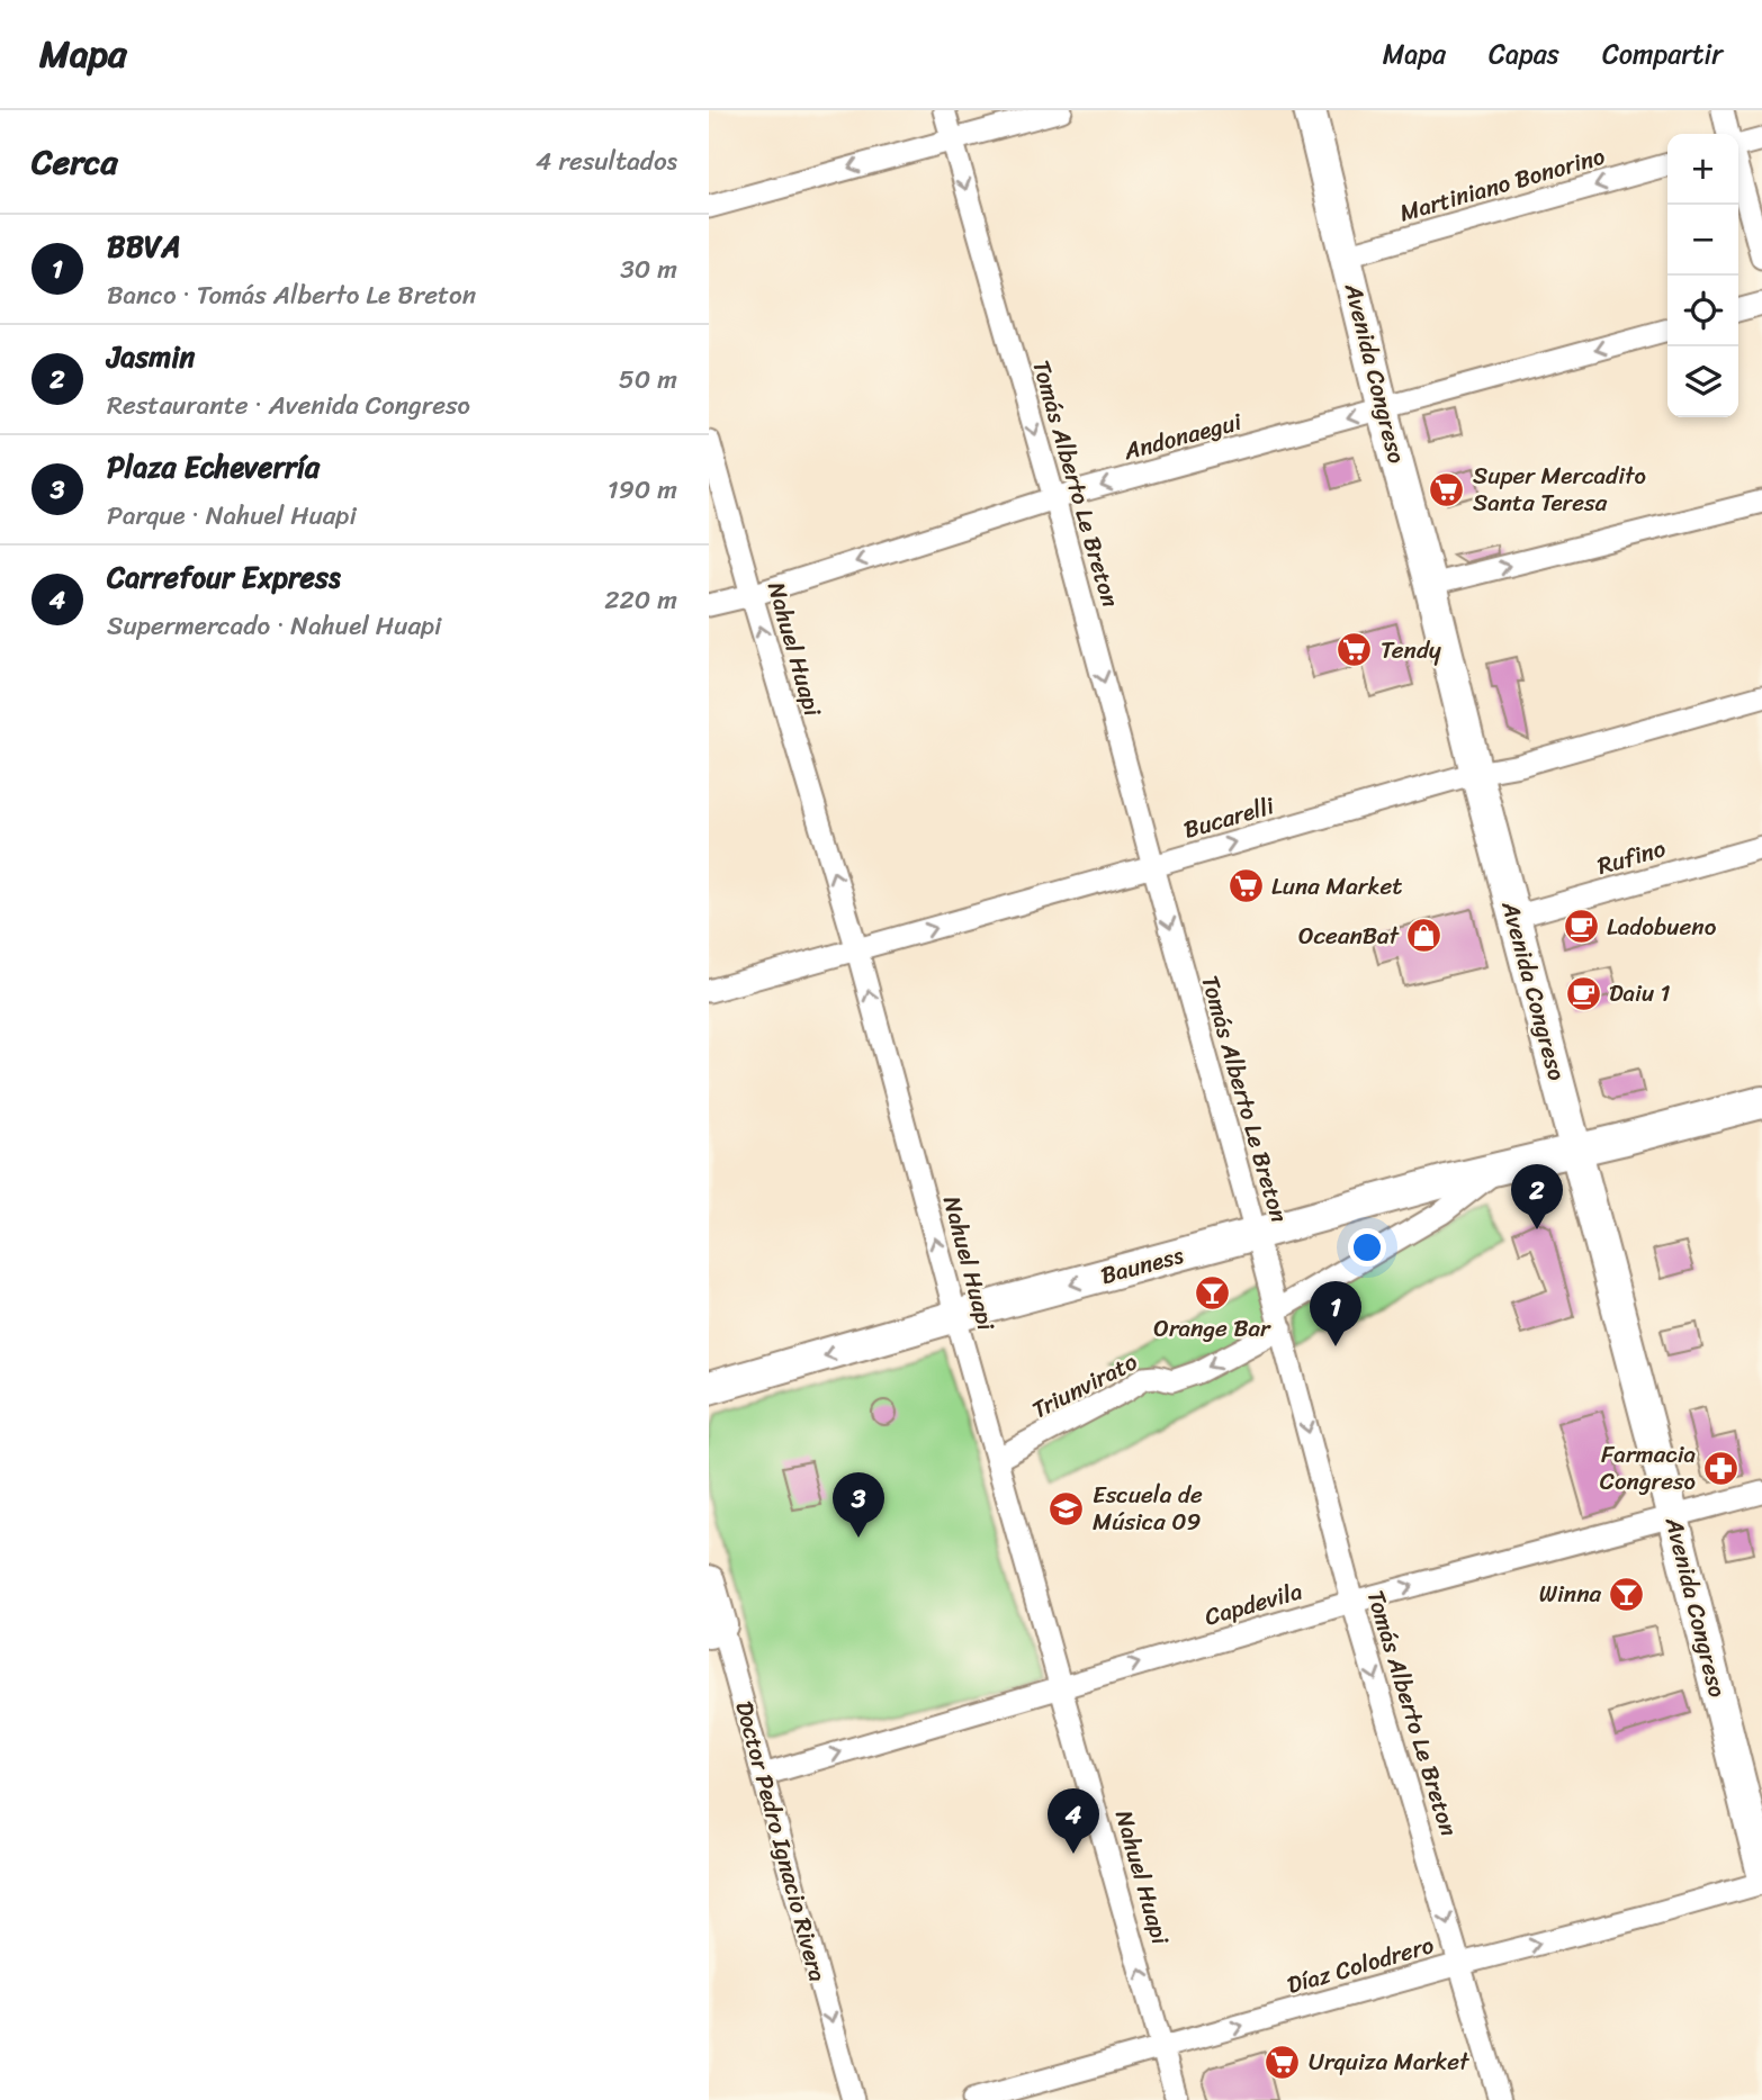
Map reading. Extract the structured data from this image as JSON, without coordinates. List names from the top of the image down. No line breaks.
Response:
{"streets":{"main road":["Avenida Congreso","Bauness","Doctor Pedro Ignacio Rivera"],"street":["Martiniano Bonorino","Andonaegui","Tomás Alberto Le Breton","Nahuel Huapi","Bucarelli","Rufino","Triunvirato","Capdevila","Díaz Colodrero"]},"crossings":[["Martiniano Bonorino","Avenida Congreso"],["Avenida Congreso","Andonaegui"],["Avenida Congreso","Bucarelli"],["Avenida Congreso","Rufino"],["Avenida Congreso","Bauness"],["Avenida Congreso","Capdevila"],["Andonaegui","Tomás Alberto Le Breton"],["Andonaegui","Nahuel Huapi"],["Tomás Alberto Le Breton","Bucarelli"],["Tomás Alberto Le Breton","Bauness"],["Tomás Alberto Le Breton","Triunvirato"],["Tomás Alberto Le Breton","Capdevila"],["Tomás Alberto Le Breton","Díaz Colodrero"],["Nahuel Huapi","Bucarelli"],["Nahuel Huapi","Bauness"],["Nahuel Huapi","Triunvirato"],["Nahuel Huapi","Capdevila"],["Nahuel Huapi","Díaz Colodrero"],["Bauness","Triunvirato"],["Capdevila","Doctor Pedro Ignacio Rivera"]],"one_way":["Martiniano Bonorino","Tomás Alberto Le Breton","Nahuel Huapi","Bucarelli","Bauness","Triunvirato","Capdevila","Doctor Pedro Ignacio Rivera","Díaz Colodrero"],"places":{"supermarket":["Super Mercadito Santa Teresa","Tendy","Luna Market","Urquiza Market"],"cafe":["Ladobueno","Daiu 1"],"shop":["OceanBat"],"bar":["Orange Bar","Winna"],"pharmacy":["Farmacia Congreso"],"school or university":["Escuela de Música 09"]},"page":{"header":"Mapa","nav":["Mapa","Capas","Compartir"],"heading":["Cerca","4 resultados"],"map_buttons":["+","−"],"list":[{"mark":"1","name":"BBVA","note":"Banco · Tomás Alberto Le Breton","value":"30 m"},{"mark":"2","name":"Jasmin","note":"Restaurante · Avenida Congreso","value":"50 m"},{"mark":"3","name":"Plaza Echeverría","note":"Parque · Nahuel Huapi","value":"190 m"},{"mark":"4","name":"Carrefour Express","note":"Supermercado · Nahuel Huapi","value":"220 m"}],"pins":["2","1","3","4"]}}
